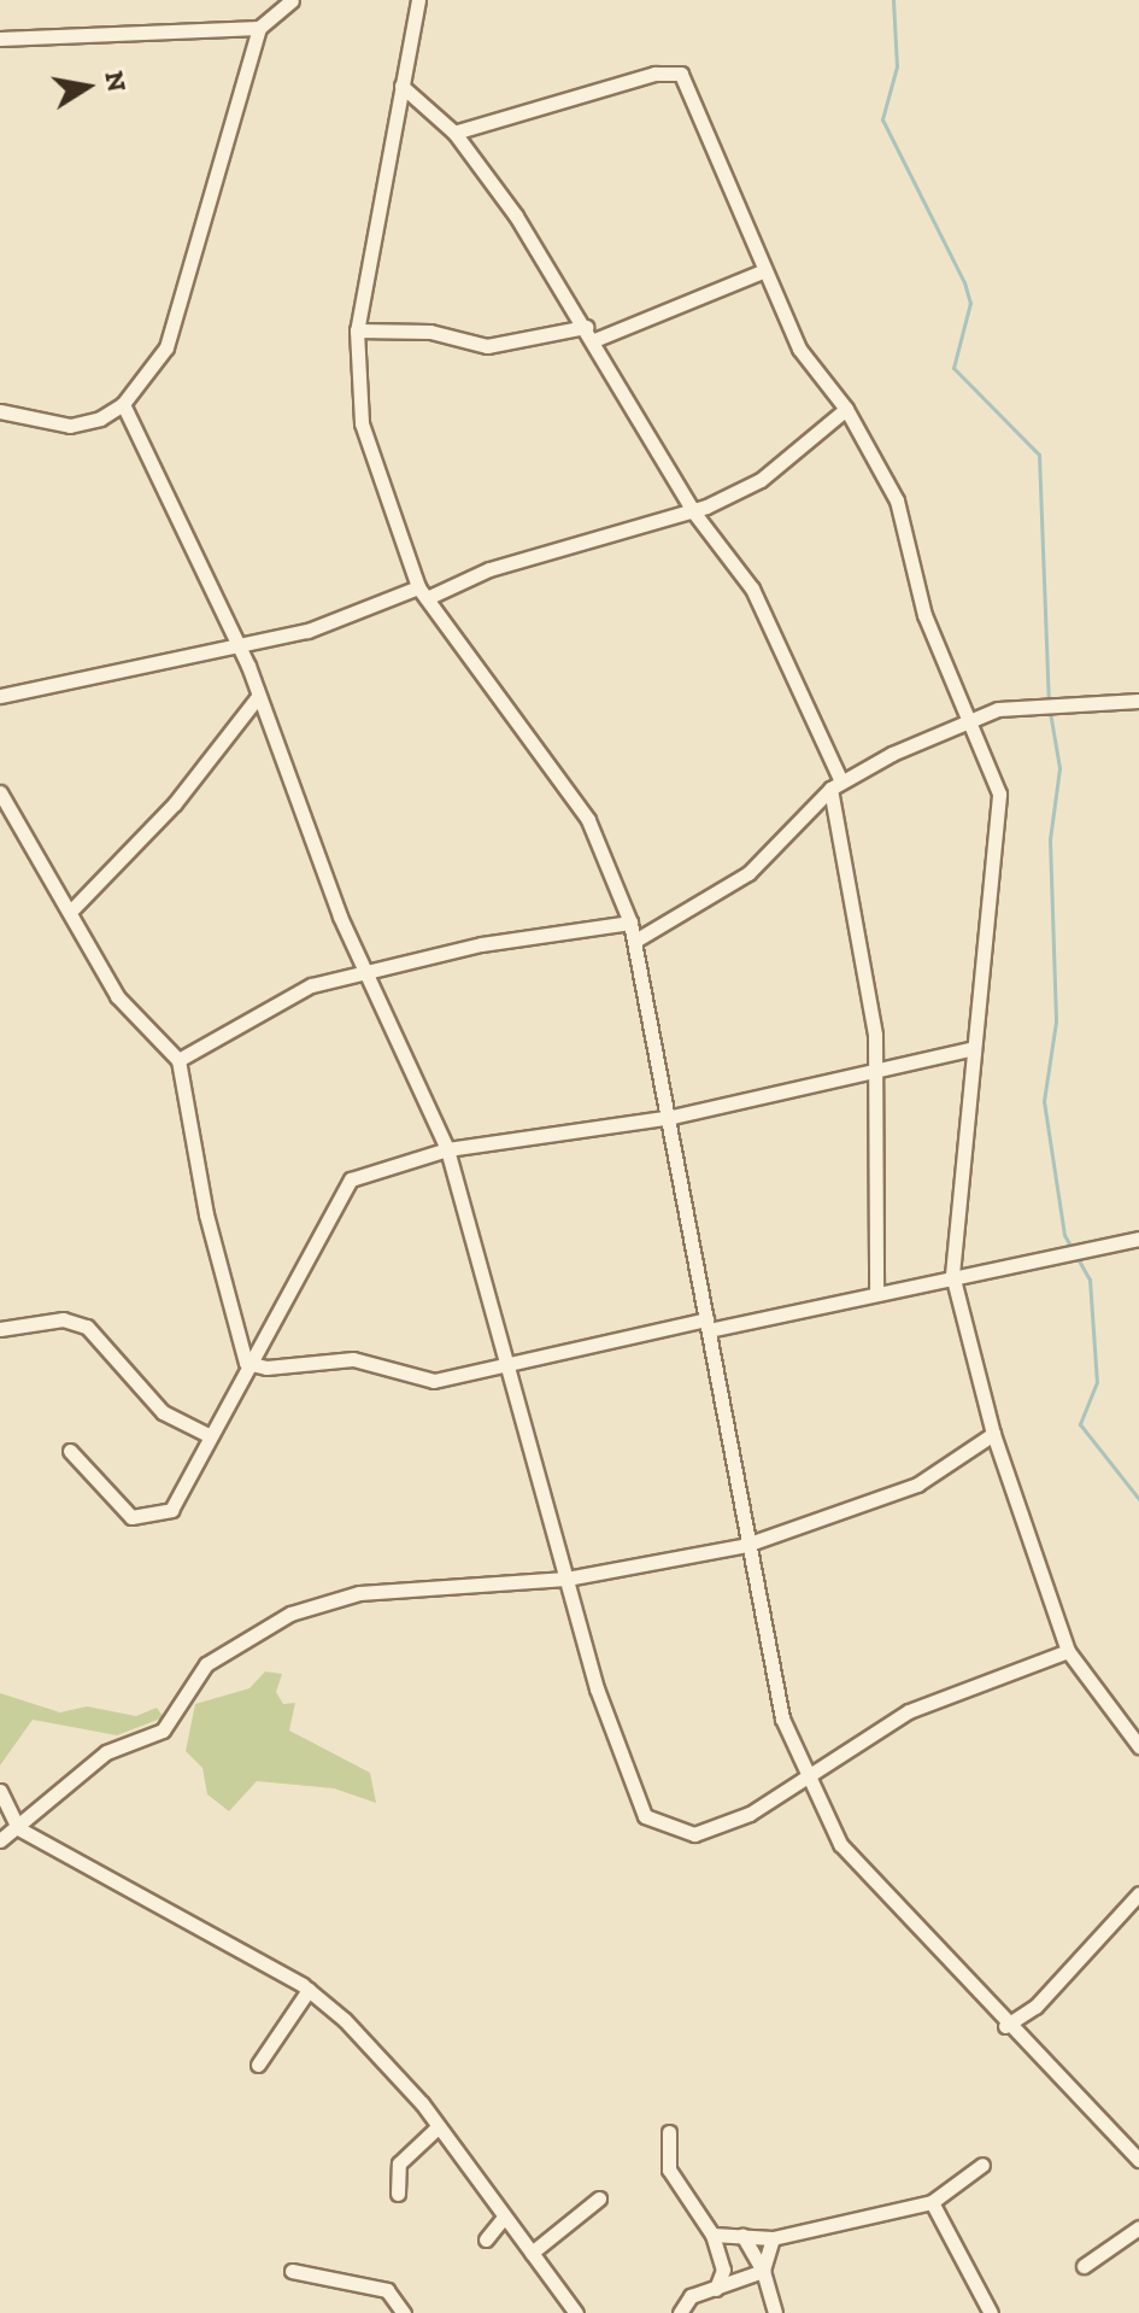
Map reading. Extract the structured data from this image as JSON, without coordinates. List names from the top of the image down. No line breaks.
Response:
{"north":"right"}
